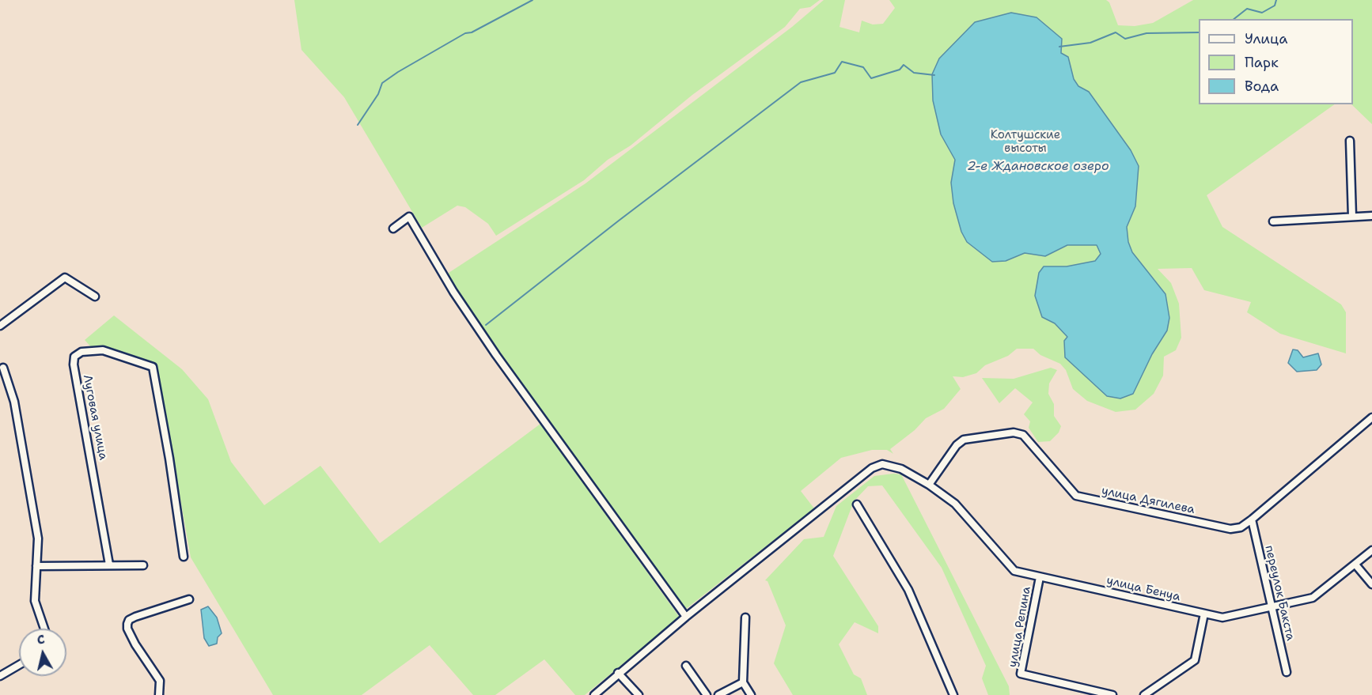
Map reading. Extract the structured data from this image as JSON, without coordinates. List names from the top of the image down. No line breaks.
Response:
{"streets":{"street":["Луговая улица","улица Дягилева","улица Бенуа","переулок Бакста","улица Репина"]},"crossings":[["улица Дягилева","улица Бенуа"],["улица Дягилева","переулок Бакста"],["улица Бенуа","переулок Бакста"],["улица Бенуа","улица Репина"]],"water":["2-е Ждановское озеро"],"parks":["Колтушские высоты"],"legend":["Улица","Парк","Вода"],"north":"top"}
